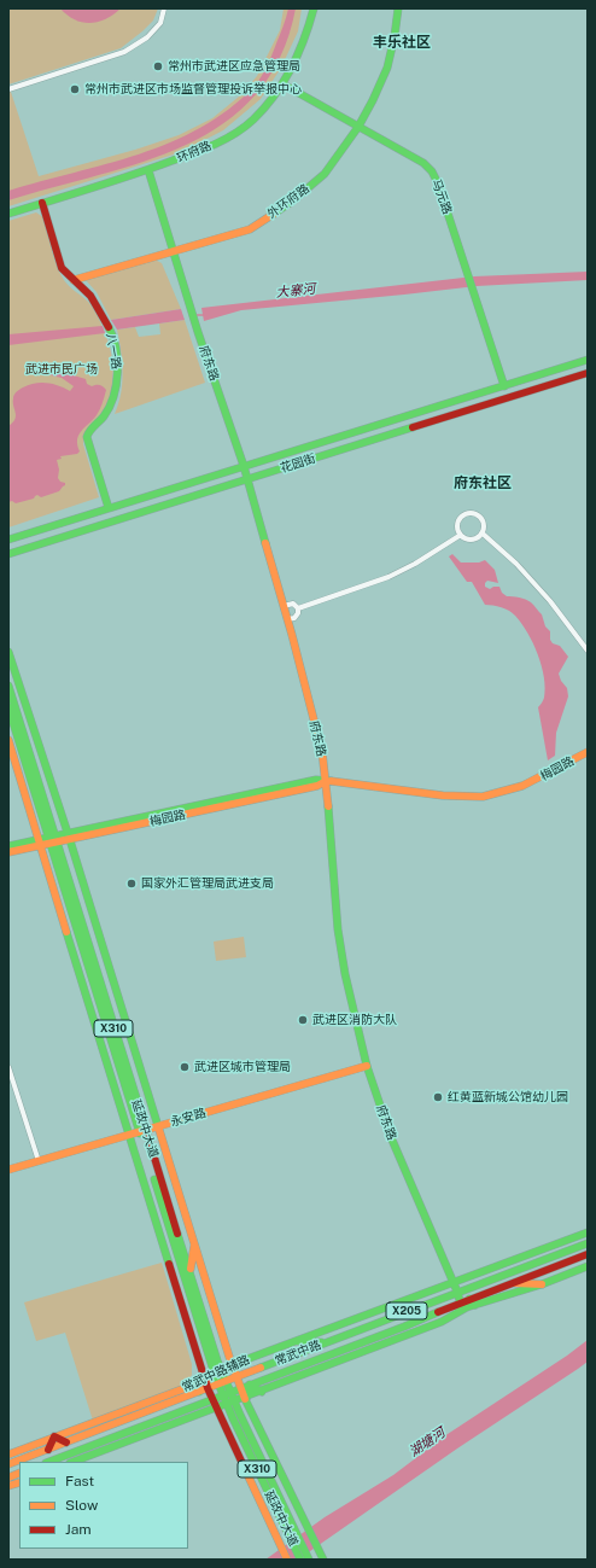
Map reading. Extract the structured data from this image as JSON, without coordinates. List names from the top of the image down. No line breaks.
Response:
{"streets":{"street":["环府路","马元路","外环府路","八一路","府东路","花园街","梅园路","X310","永安路","延政中大道","X205","常武中路","常武中路辅路"]},"crossings":[["环府路","马元路"],["环府路","八一路"],["环府路","府东路"],["马元路","外环府路"],["马元路","花园街"],["外环府路","八一路"],["外环府路","府东路"],["八一路","花园街"],["府东路","花园街"],["府东路","梅园路"],["府东路","永安路"],["府东路","常武中路"],["府东路","常武中路辅路"],["梅园路","延政中大道"],["永安路","延政中大道"],["延政中大道","常武中路"],["延政中大道","常武中路辅路"],["常武中路","常武中路辅路"]],"districts":["丰乐社区","府东社区"],"water":["大寨河","湖塘河"],"parks":["武进市民广场"],"places":["常州市武进区应急管理局","常州市武进区市场监督管理投诉举报中心","国家外汇管理局武进支局","武进区消防大队","武进区城市管理局","红黄蓝新城公馆幼儿园"],"legend":["Fast","Slow","Jam"]}
